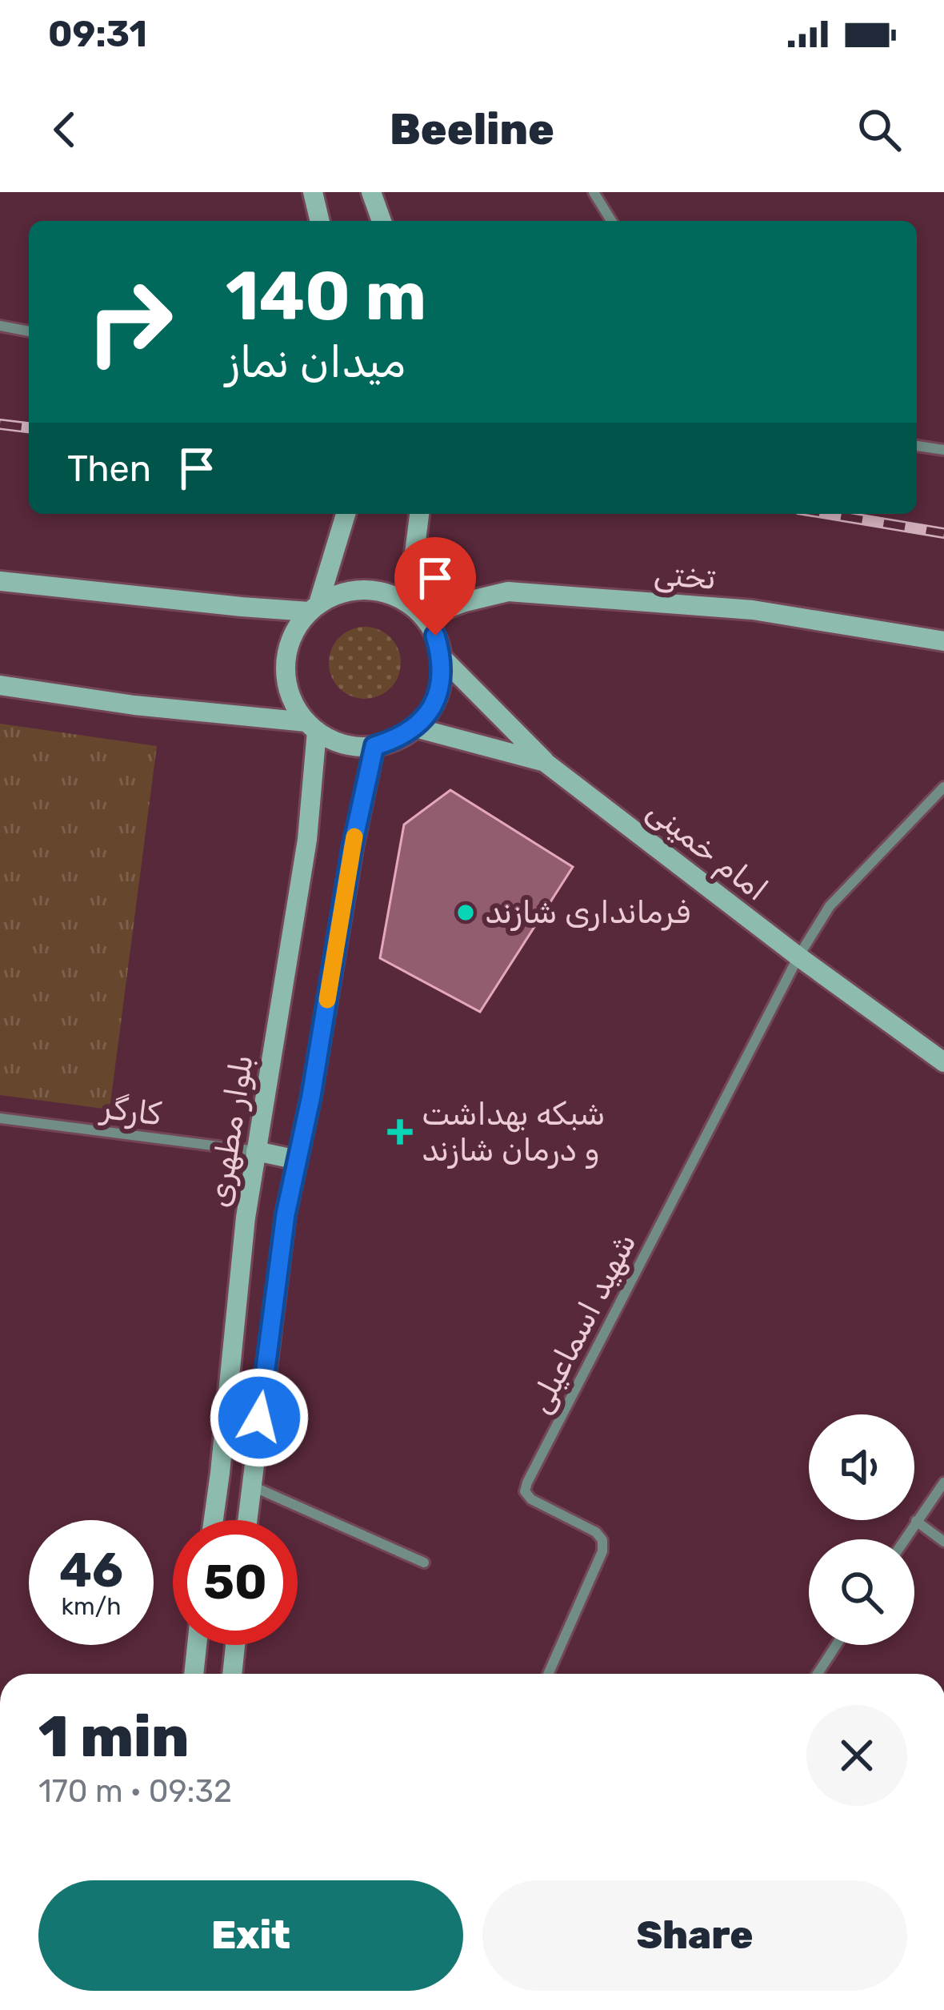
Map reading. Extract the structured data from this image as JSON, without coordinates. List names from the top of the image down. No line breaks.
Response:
{"streets":{"main road":["تختی","امام خمینی","بلوار مطهری"],"street":["کارگر","شهید اسماعیلی"]},"crossings":[["تختی","امام خمینی"],["تختی","بلوار مطهری"],["امام خمینی","بلوار مطهری"],["امام خمینی","شهید اسماعیلی"],["کارگر","بلوار مطهری"]],"places":{"other":["فرمانداری شازند"],"health":["شبکه بهداشت و درمان شازند"]},"page":{"status":"09:31","header":"Beeline","turn":["140 m","میدان نماز"],"then":"Then","speed":"46 km/h","limit":"50","heading":["1 min","170 m · 09:32"],"buttons":["Exit","Share"]}}
